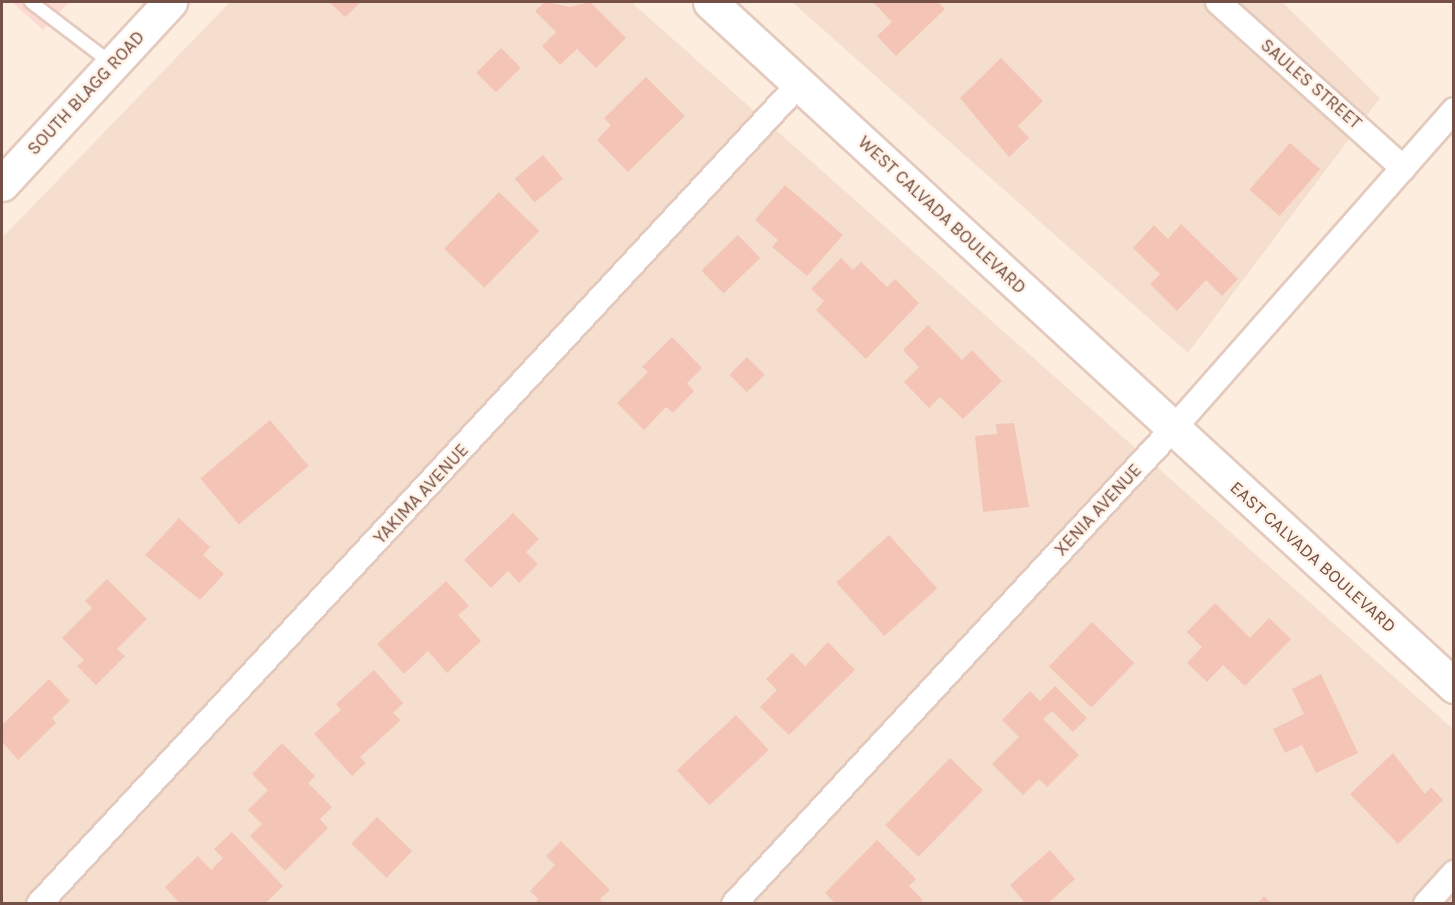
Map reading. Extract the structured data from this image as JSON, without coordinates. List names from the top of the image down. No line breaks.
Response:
{"streets":{"main road":["SOUTH BLAGG ROAD","WEST CALVADA BOULEVARD","EAST CALVADA BOULEVARD"],"street":["SAULES STREET","YAKIMA AVENUE","XENIA AVENUE"]},"crossings":[["SAULES STREET","XENIA AVENUE"],["WEST CALVADA BOULEVARD","YAKIMA AVENUE"],["WEST CALVADA BOULEVARD","XENIA AVENUE"],["WEST CALVADA BOULEVARD","EAST CALVADA BOULEVARD"],["XENIA AVENUE","EAST CALVADA BOULEVARD"]]}
